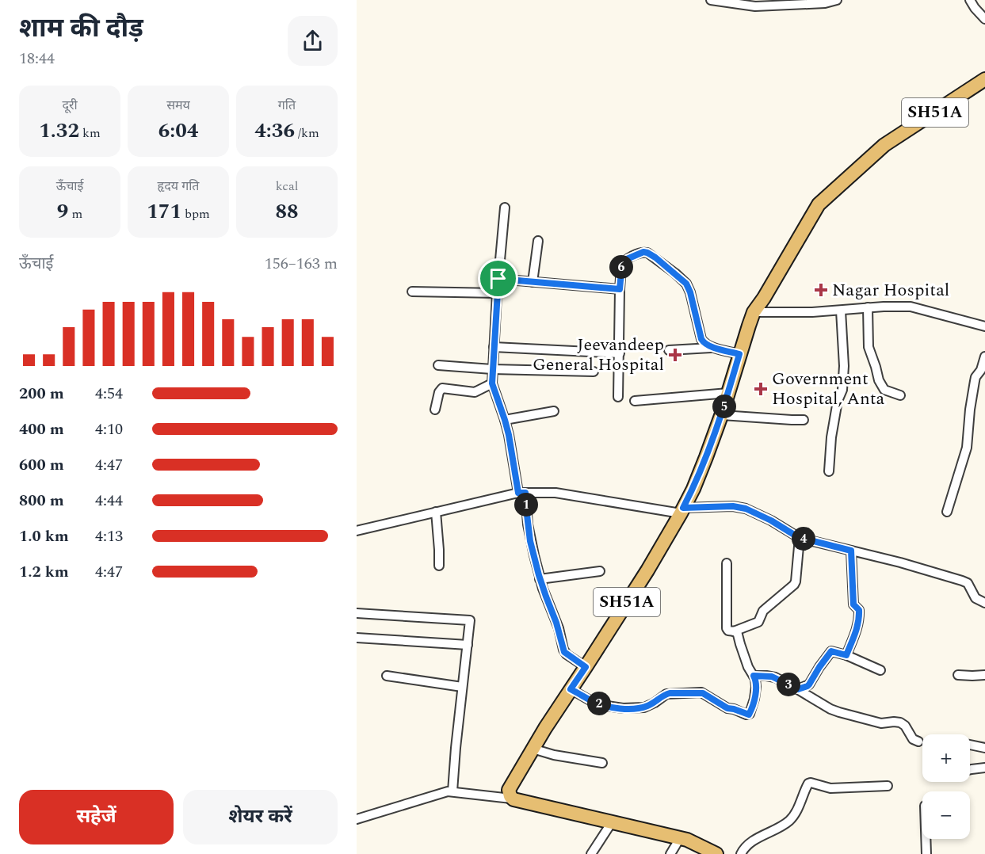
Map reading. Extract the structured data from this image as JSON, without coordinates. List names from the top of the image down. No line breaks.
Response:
{"streets":{"main road":["SH51A"]},"places":{"health":["Nagar Hospital","Jeevandeep General Hospital","Government Hospital, Anta"]},"page":{"heading":["शाम की दौड़","18:44"],"stats":[["दूरी","1.32 km"],["समय","6:04"],["गति","4:36 /km"],["ऊँचाई","9 m"],["हृदय गति","171 bpm"],["kcal","88"]],"chart":["ऊँचाई","156–163 m"],"pins":["6","5","1","4","3","2"],"list":[{"name":"200 m","note":"4:54"},{"name":"400 m","note":"4:10"},{"name":"600 m","note":"4:47"},{"name":"800 m","note":"4:44"},{"name":"1.0 km","note":"4:13"},{"name":"1.2 km","note":"4:47"}],"map_buttons":["+","−"],"buttons":["सहेजें","शेयर करें"]}}
